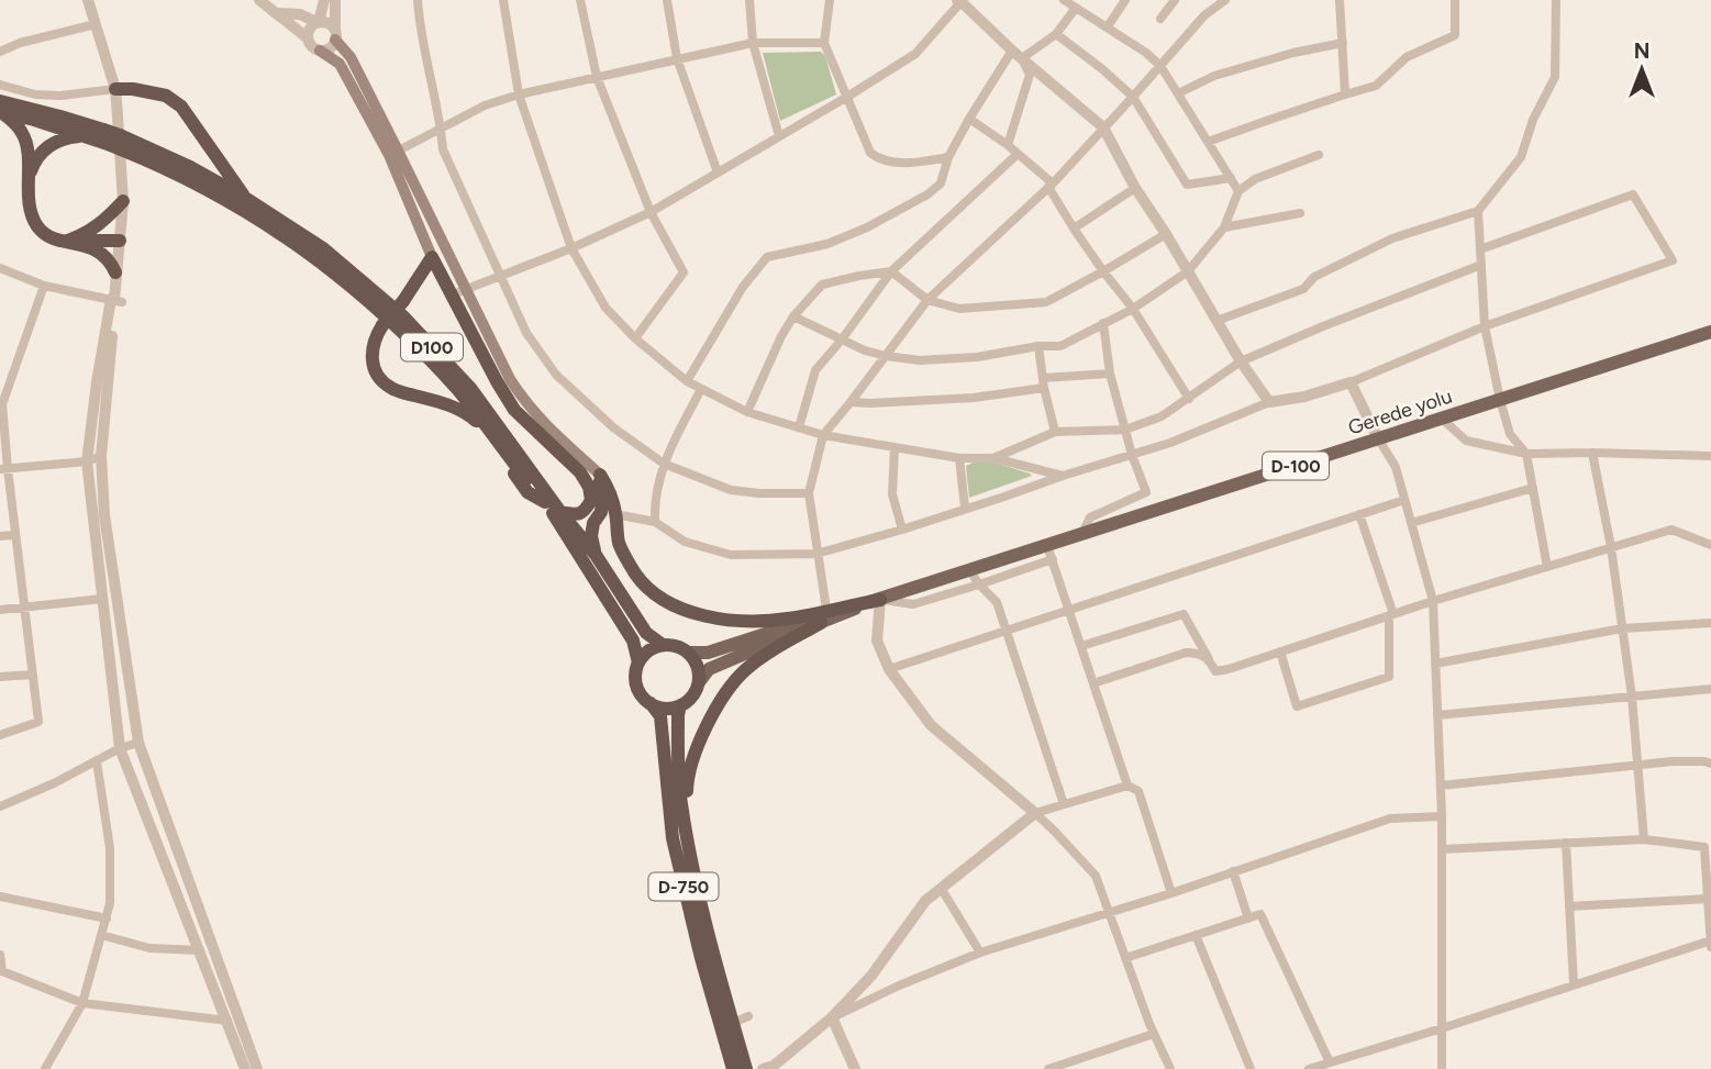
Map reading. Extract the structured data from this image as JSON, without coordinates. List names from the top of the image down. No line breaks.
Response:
{"streets":{"highway":["D100","D-750"],"main road":["Gerede yolu","D-100"]},"crossings":[["D100","D-750"]],"north":"top"}
